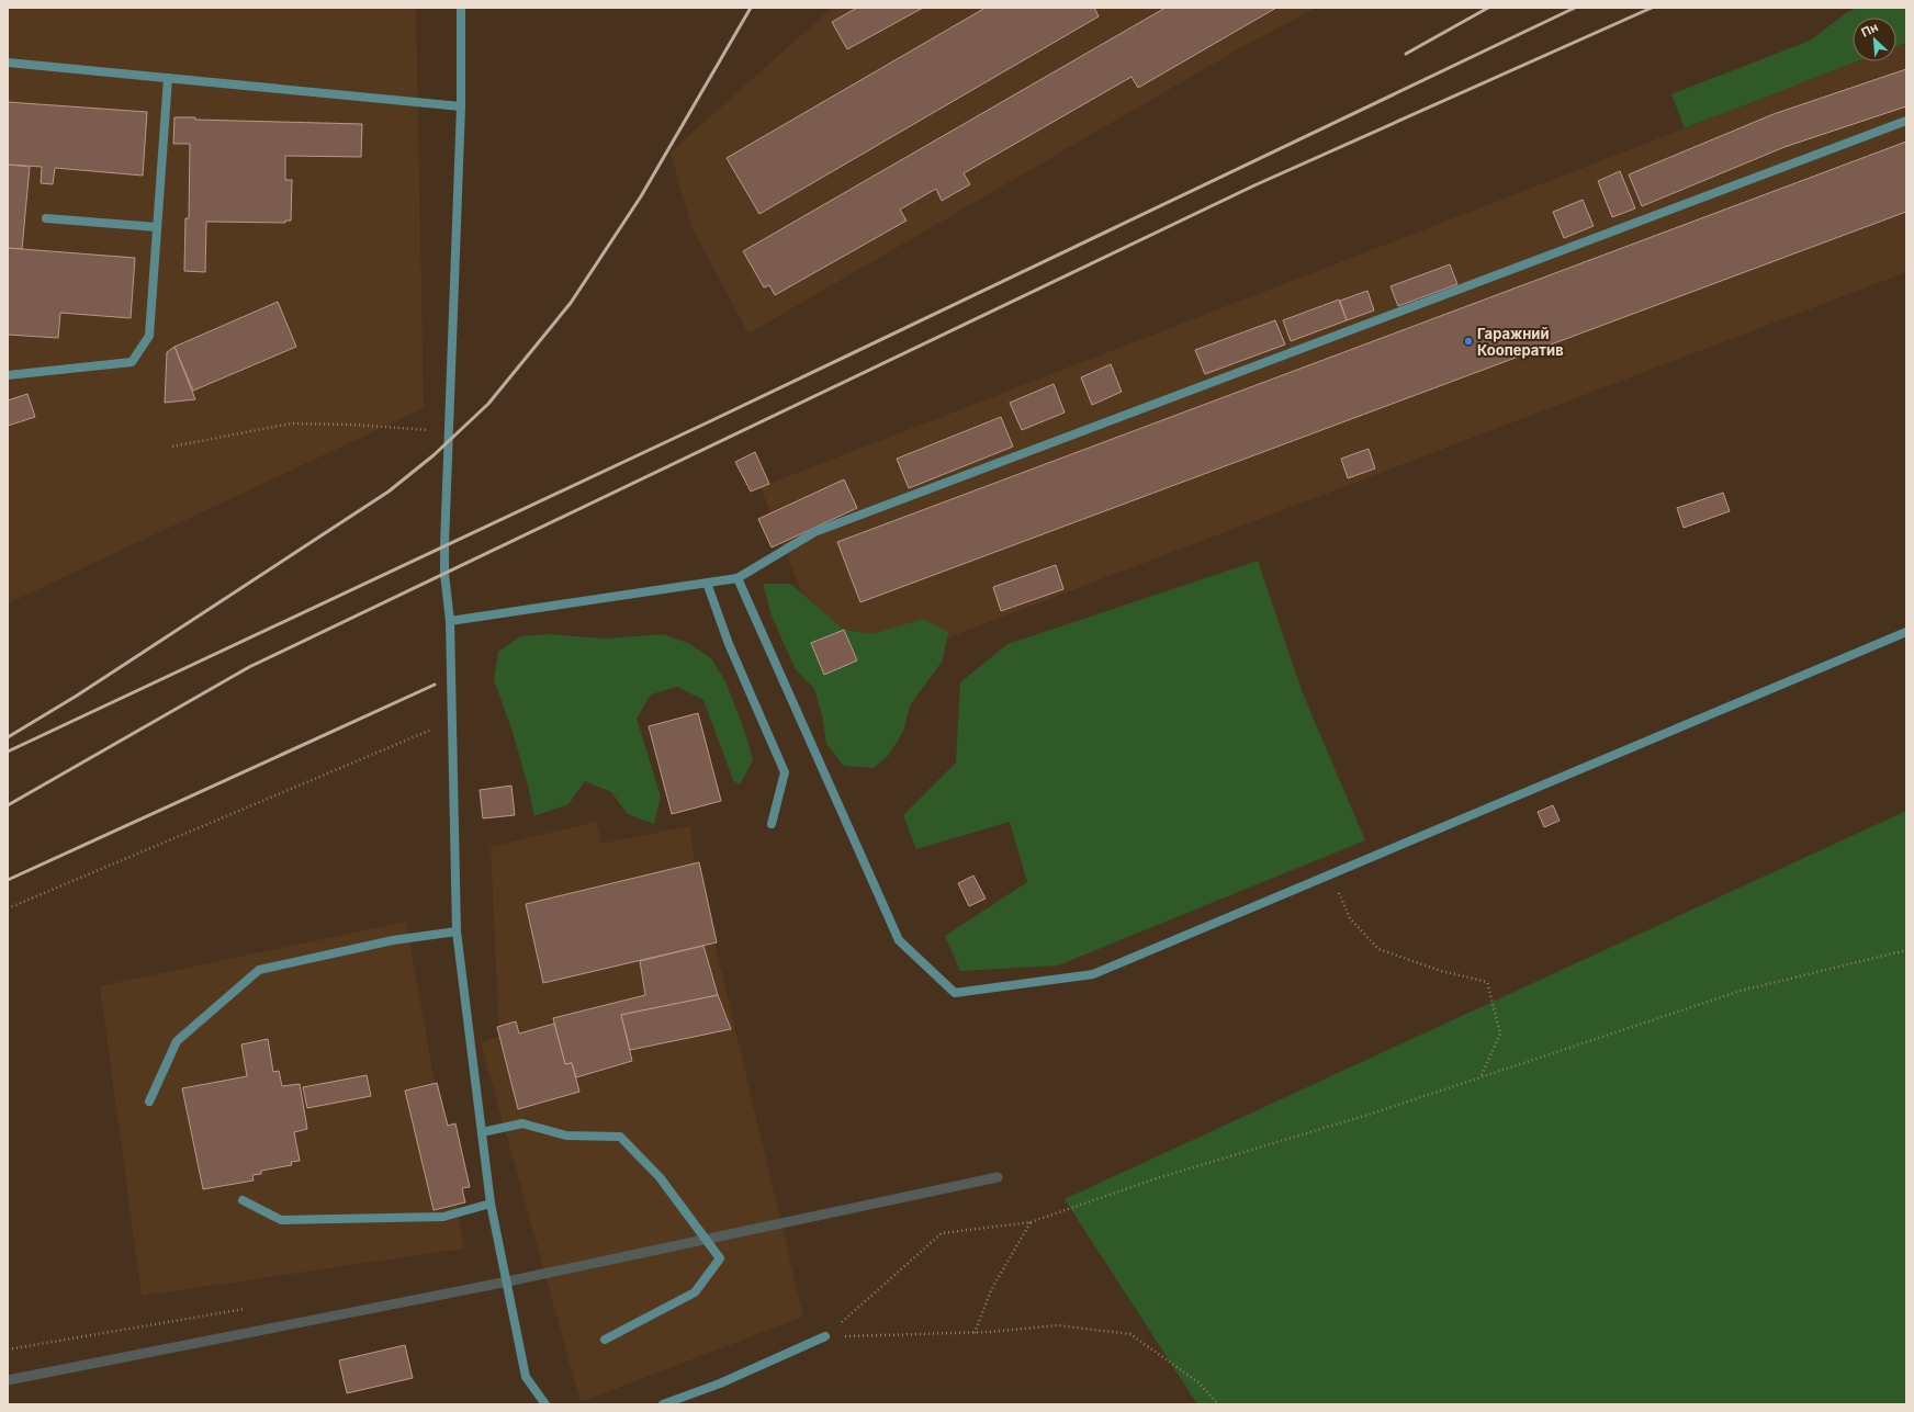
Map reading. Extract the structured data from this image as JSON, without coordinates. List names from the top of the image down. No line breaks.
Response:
{"places":["Гаражний Кооператив"],"north":"top left"}
